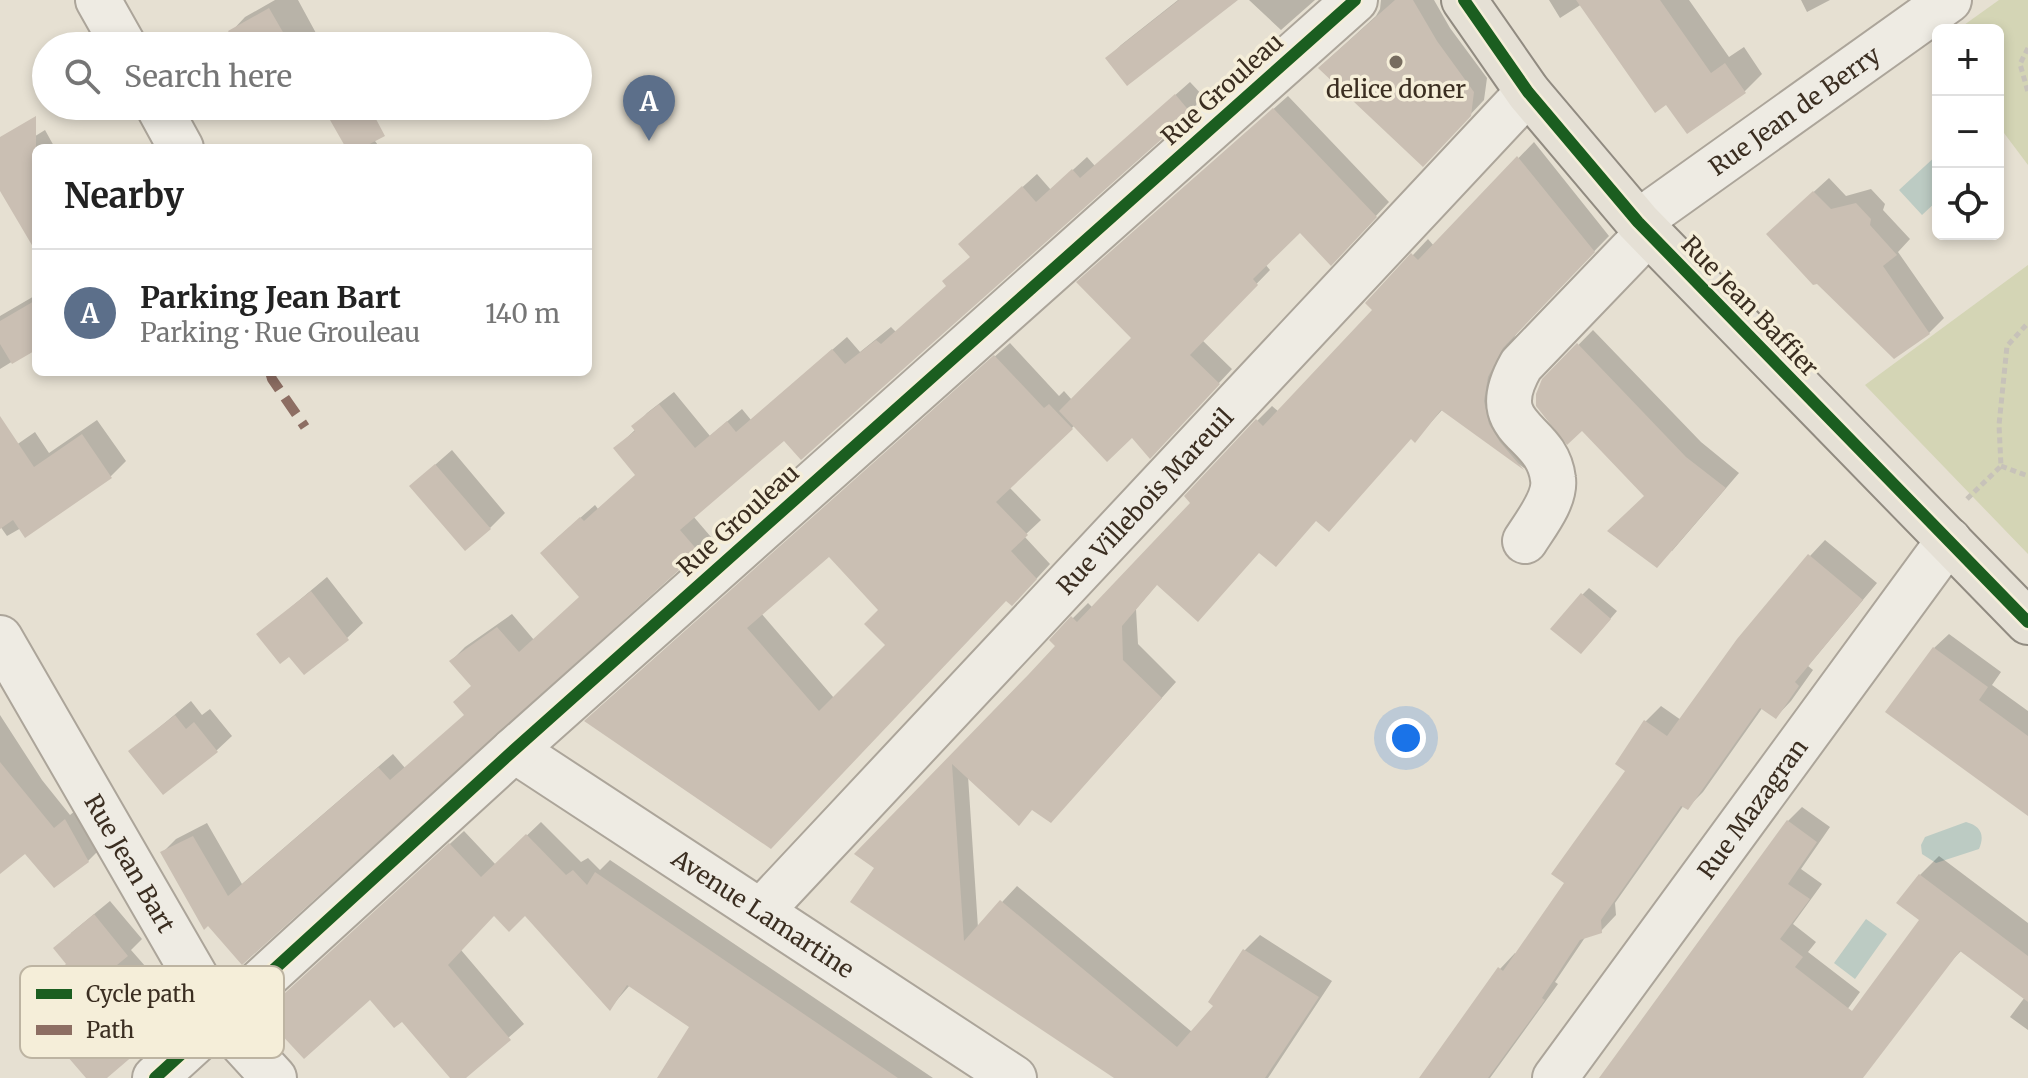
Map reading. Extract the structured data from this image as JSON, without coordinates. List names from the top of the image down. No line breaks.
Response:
{"streets":{"main road":["Rue Jean Baffier"],"street":["Rue Grouleau","Rue Jean de Berry","Rue Villebois Mareuil","Rue Mazagran","Rue Jean Bart","Avenue Lamartine"]},"crossings":[["Rue Grouleau","Avenue Lamartine"],["Rue Jean de Berry","Rue Jean Baffier"],["Rue Jean Baffier","Rue Villebois Mareuil"],["Rue Jean Baffier","Rue Mazagran"],["Rue Villebois Mareuil","Avenue Lamartine"]],"places":["delice doner"],"legend":["Cycle path","Path"],"page":{"map_buttons":["+","−"],"search":"Search here","pins":"A","heading":"Nearby","list":[{"mark":"A","name":"Parking Jean Bart","note":"Parking · Rue Grouleau","value":"140 m"}]}}
